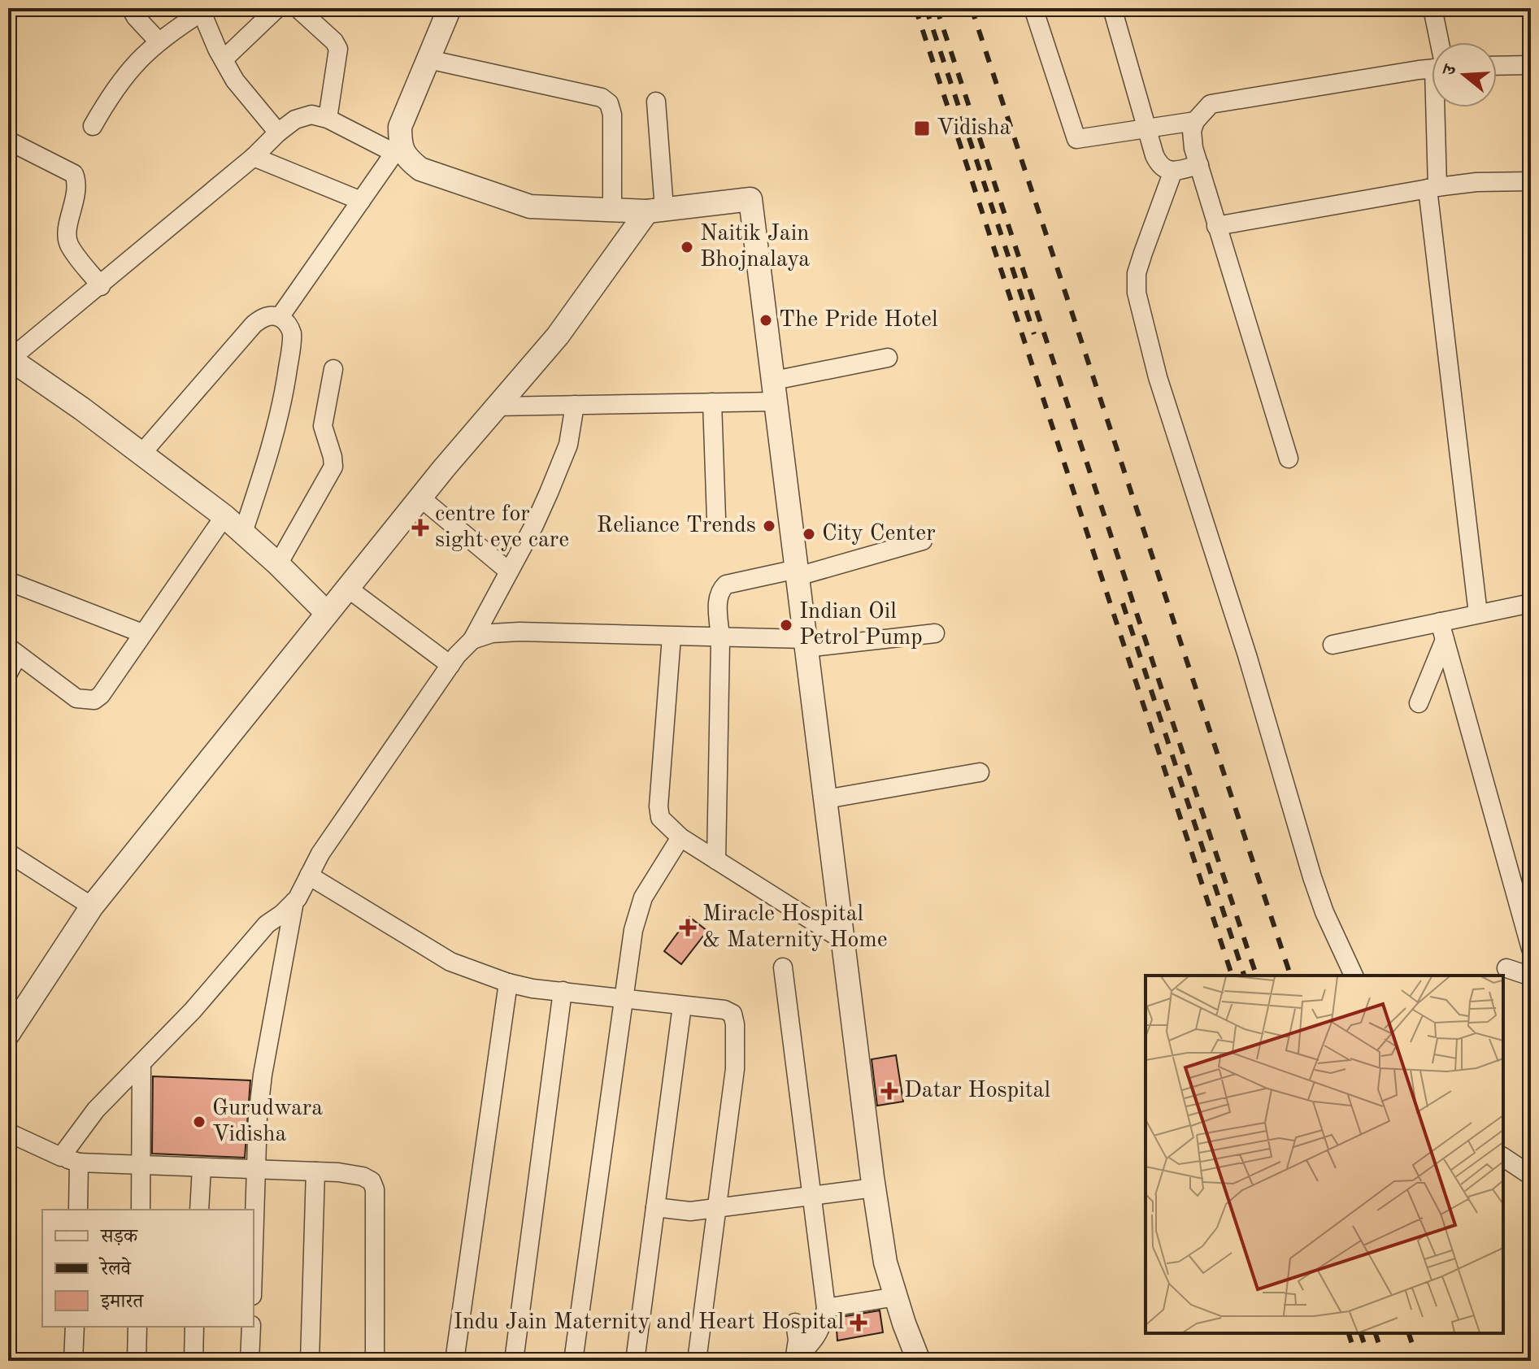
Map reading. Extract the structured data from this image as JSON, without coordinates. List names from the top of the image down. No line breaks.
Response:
{"places":{"transit":["Vidisha"],"other":["Naitik Jain Bhojnalaya","The Pride Hotel","Reliance Trends","City Center","Indian Oil Petrol Pump","Gurudwara Vidisha"],"health":["centre for sight eye care","Miracle Hospital & Maternity Home","Datar Hospital","Indu Jain Maternity and Heart Hospital"]},"legend":["सड़क","रेलवे","इमारत"],"north":"left"}
